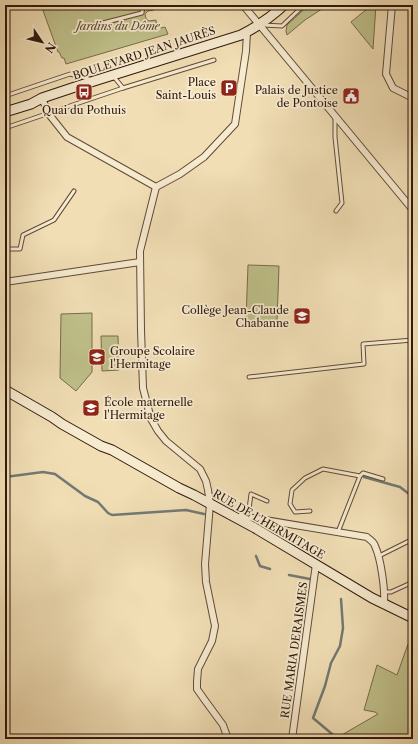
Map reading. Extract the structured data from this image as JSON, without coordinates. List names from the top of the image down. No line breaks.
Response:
{"streets":{"main road":["BOULEVARD JEAN JAURÈS","RUE DE L'HERMITAGE"],"street":["RUE MARIA DERAISMES"]},"crossings":[["RUE DE L'HERMITAGE","RUE MARIA DERAISMES"]],"parks":["Jardins du Dôme"],"places":{"parking":["Place Saint-Louis"],"bus stop":["Quai du Pothuis"],"public building":["Palais de Justice de Pontoise"],"school or university":["Collège Jean-Claude Chabanne","Groupe Scolaire l'Hermitage","École maternelle l'Hermitage"]},"north":"bottom right"}
